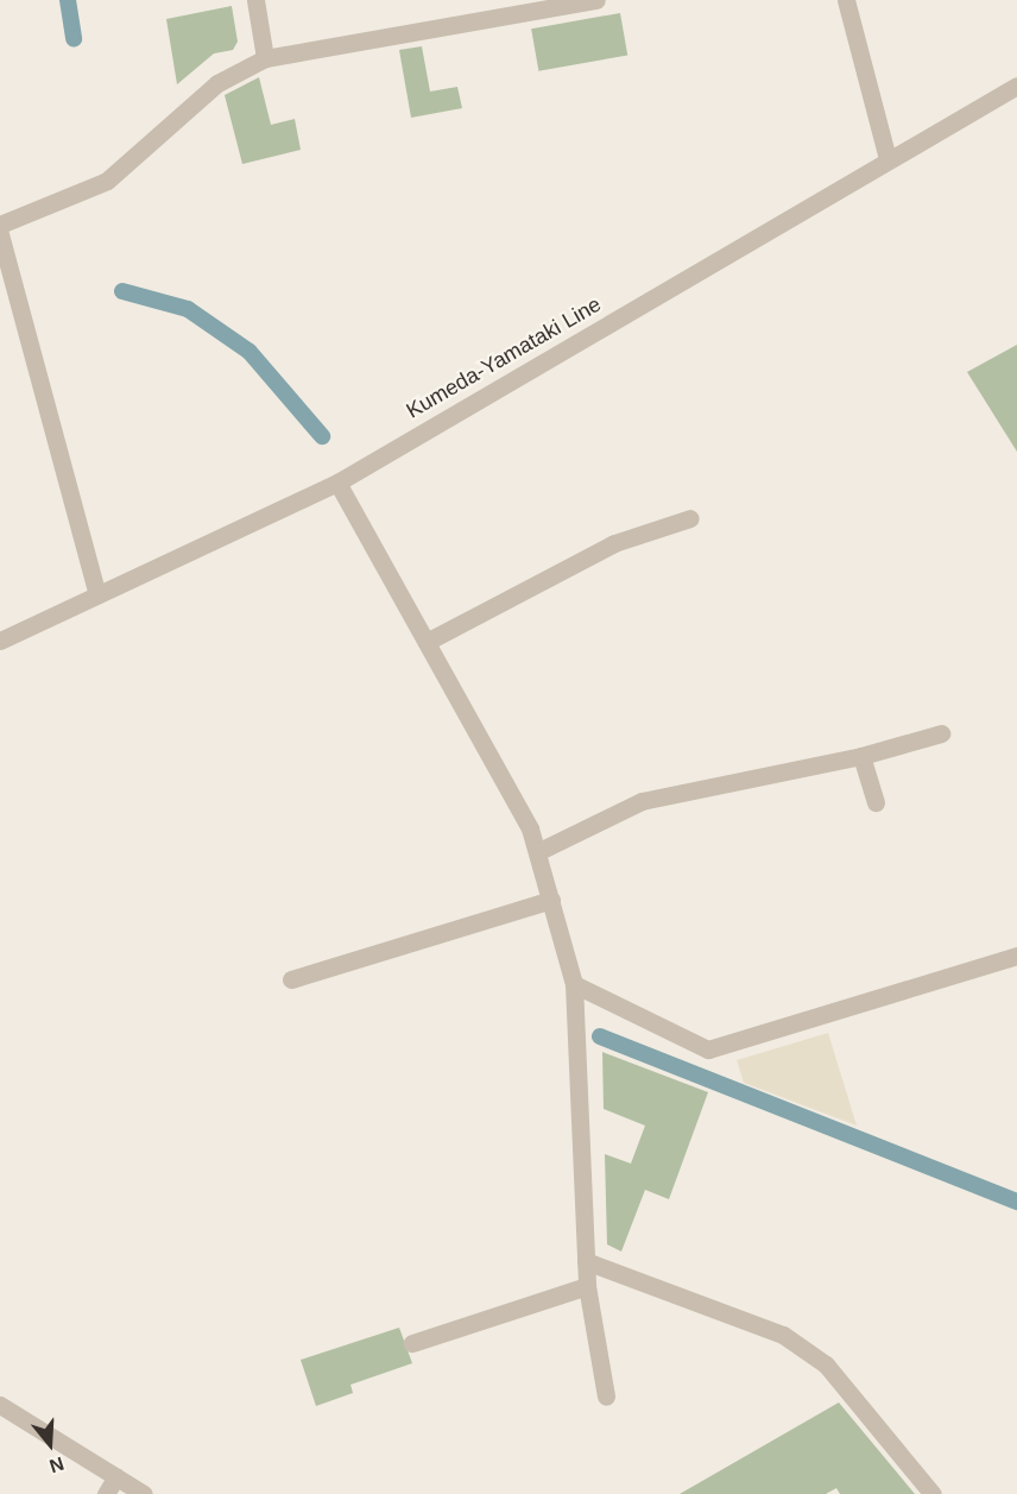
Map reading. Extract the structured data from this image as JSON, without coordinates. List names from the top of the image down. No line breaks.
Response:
{"streets":{"street":["Kumeda-Yamataki Line"]},"north":"bottom"}
